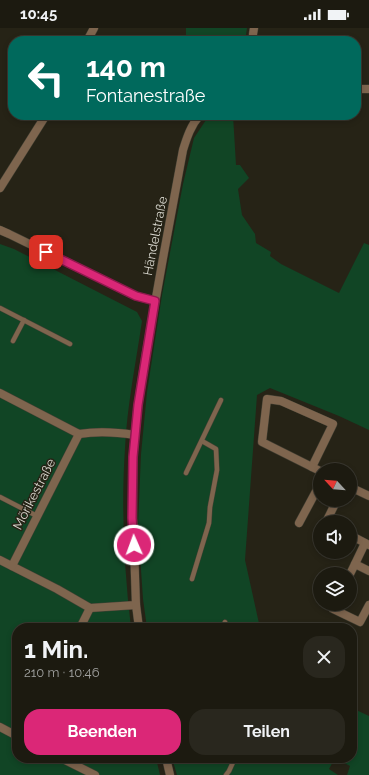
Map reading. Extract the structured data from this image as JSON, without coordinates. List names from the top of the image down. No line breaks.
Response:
{"streets":{"street":["Händelstraße","Mörikestraße"]},"north":"top left","page":{"status":"10:45","turn":["140 m","Fontanestraße"],"heading":["1 Min.","210 m · 10:46"],"buttons":["Beenden","Teilen"]}}
